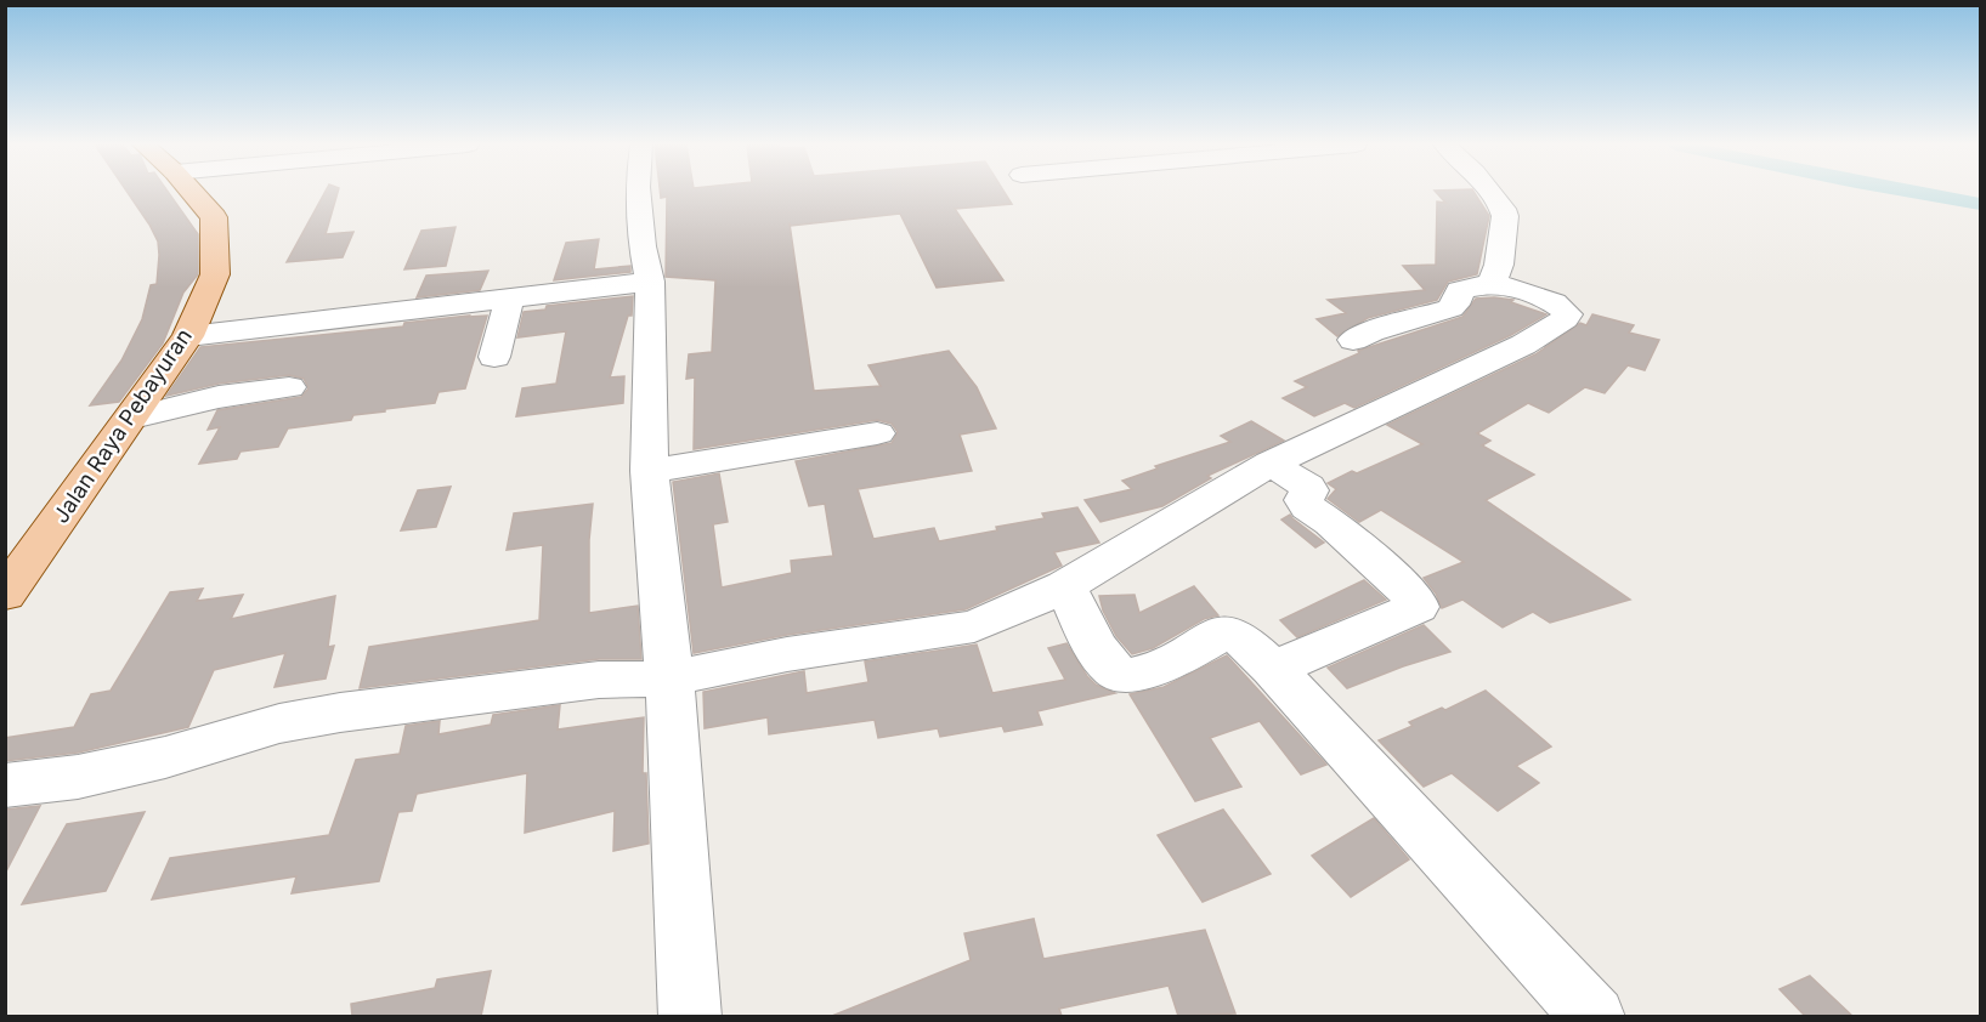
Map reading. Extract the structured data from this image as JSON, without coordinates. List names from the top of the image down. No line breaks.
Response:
{"streets":{"main road":["Jalan Raya Pebayuran"]}}
